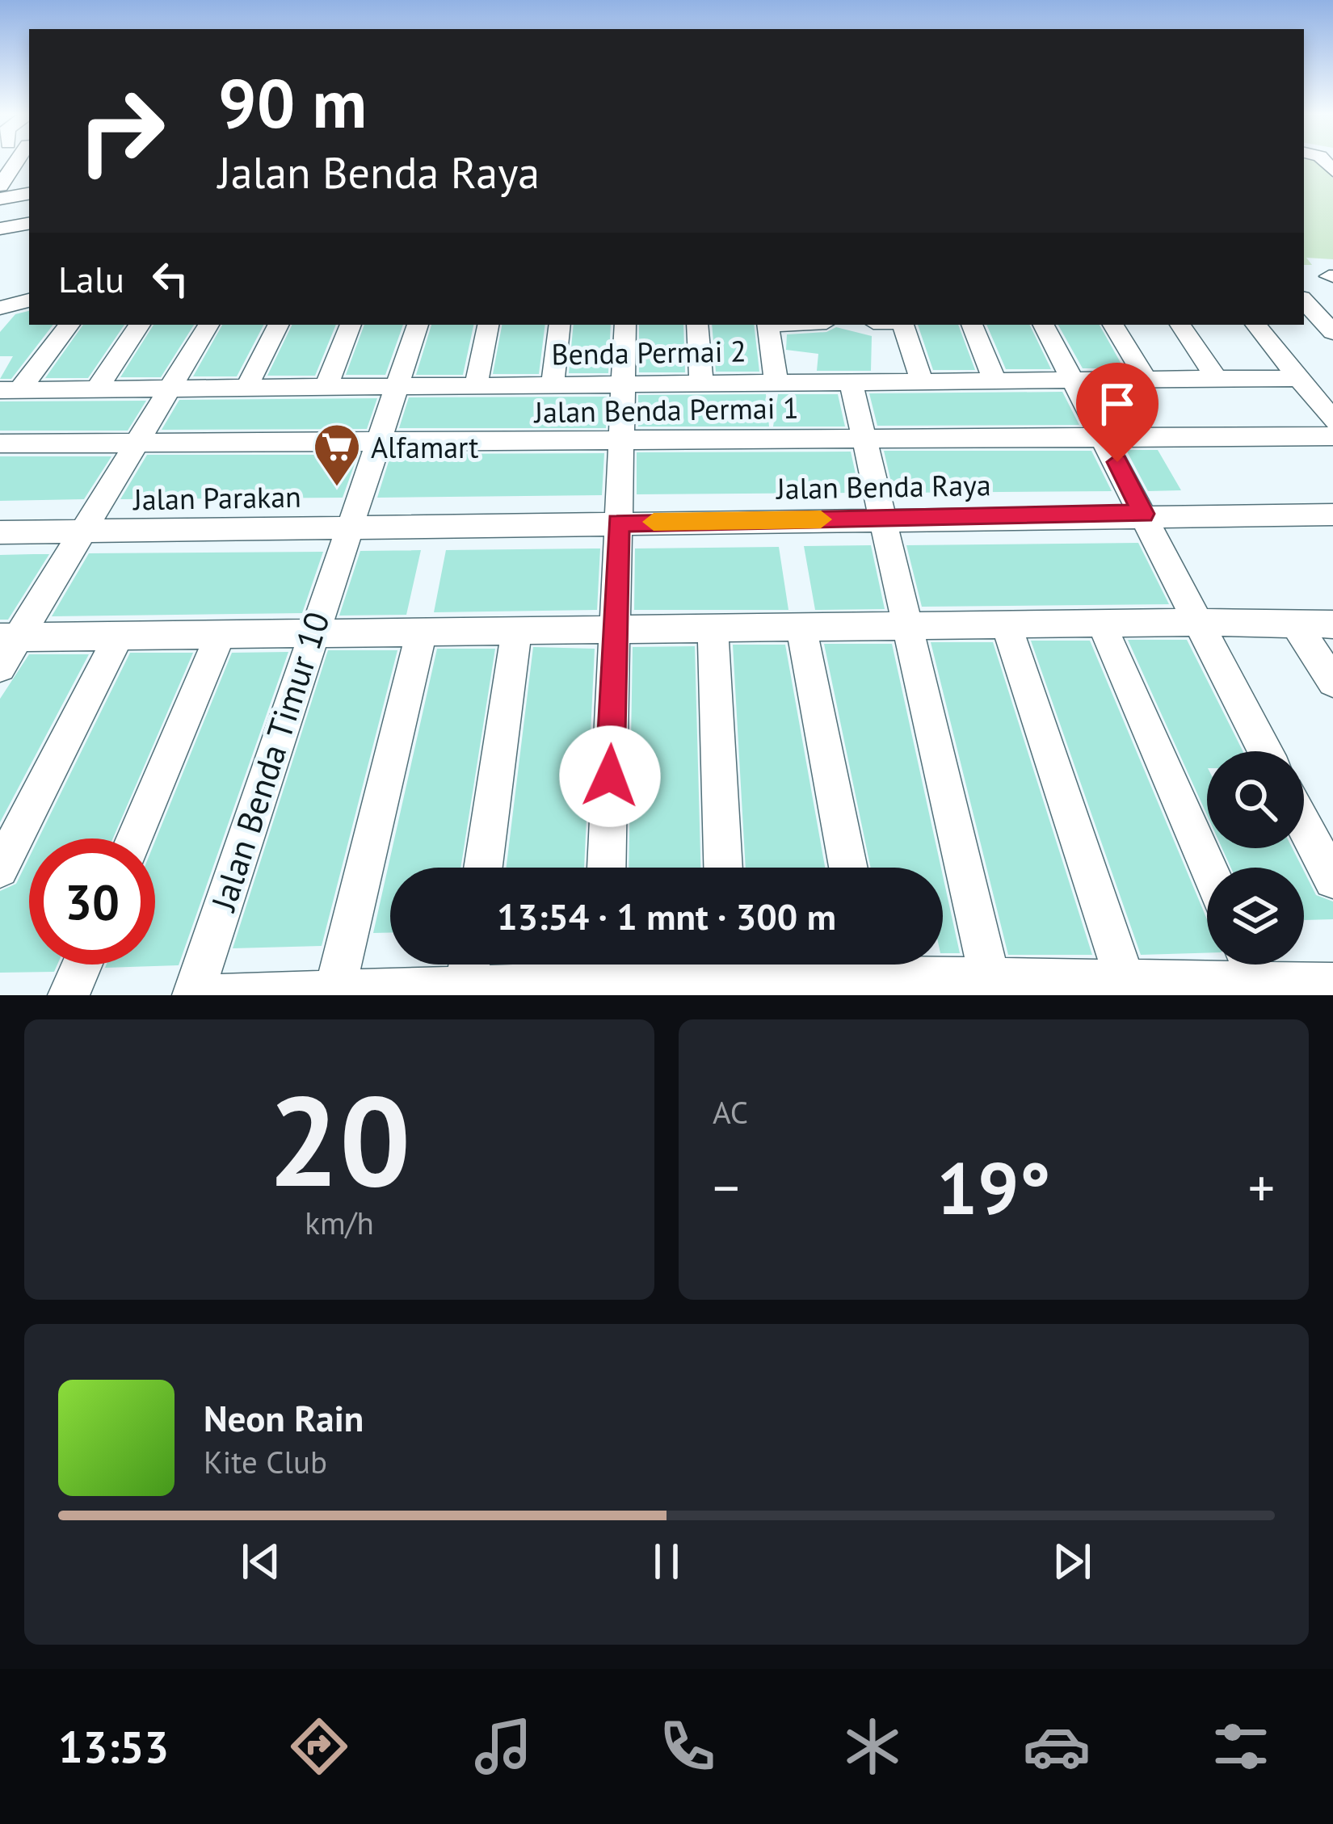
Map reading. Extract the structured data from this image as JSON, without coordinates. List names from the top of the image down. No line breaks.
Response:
{"streets":{"street":["Benda Permai 2","Jalan Benda Permai 1","Jalan Benda Raya","Jalan Parakan","Jalan Benda Timur 10"]},"crossings":[["Benda Permai 2","Jalan Benda Timur 10"],["Jalan Benda Permai 1","Jalan Benda Timur 10"],["Jalan Benda Raya","Jalan Parakan"],["Jalan Parakan","Jalan Benda Timur 10"]],"places":{"supermarket":["Alfamart"]},"page":{"turn":["90 m","Jalan Benda Raya"],"then":"Lalu","limit":"30","trip":"13:54 · 1 mnt · 300 m","tile":[["20","km/h"],"AC"],"heat":["−","19°","+"],"song":["Neon Rain","Kite Club"],"tabs":"13:53"}}
